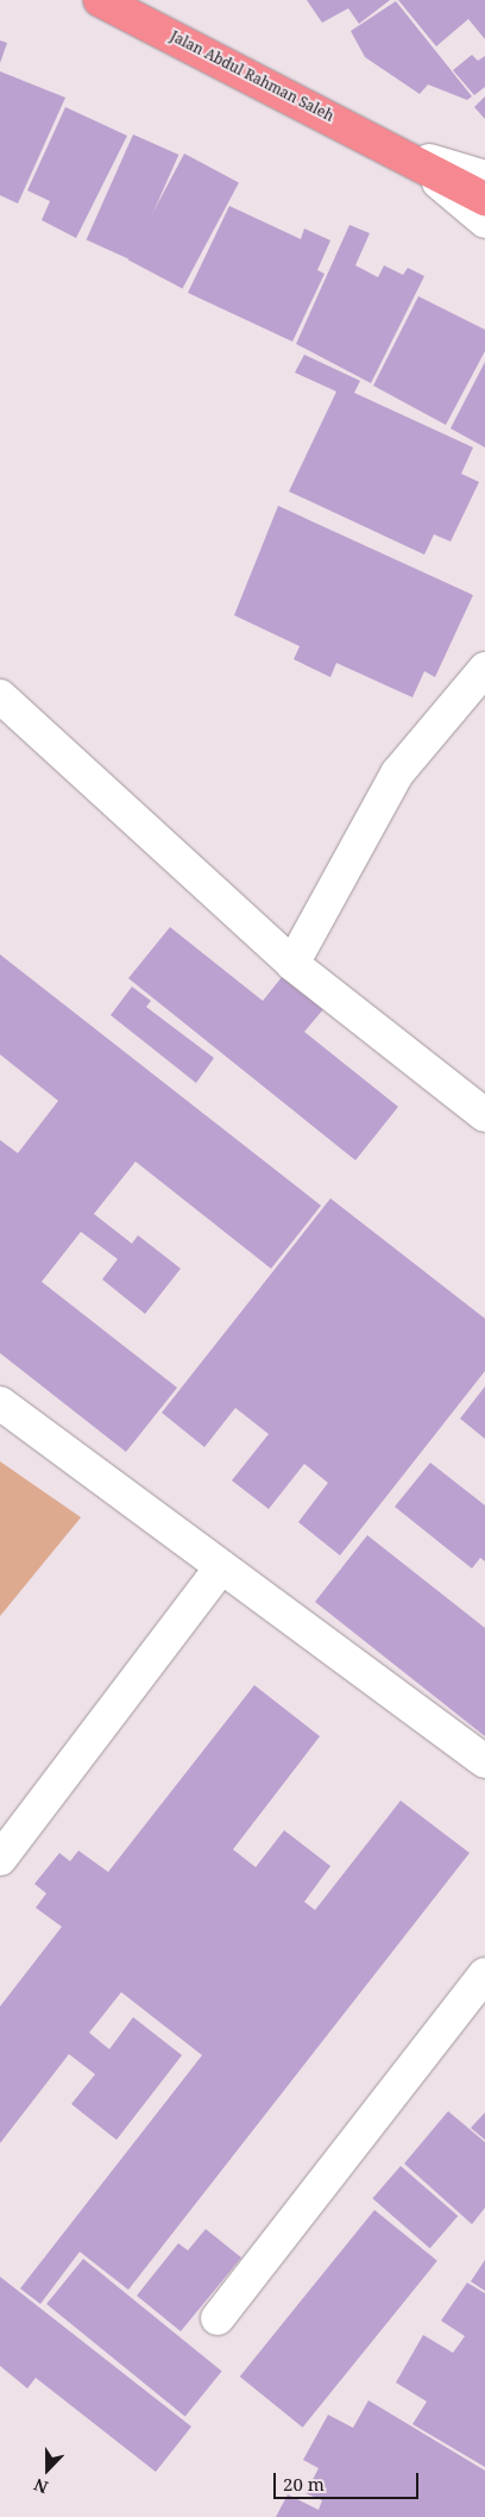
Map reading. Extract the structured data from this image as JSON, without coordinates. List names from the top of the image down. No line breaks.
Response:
{"streets":{"highway":["Jalan Abdul Rahman Saleh"]},"scale_bar":"20 m","north":"bottom"}
